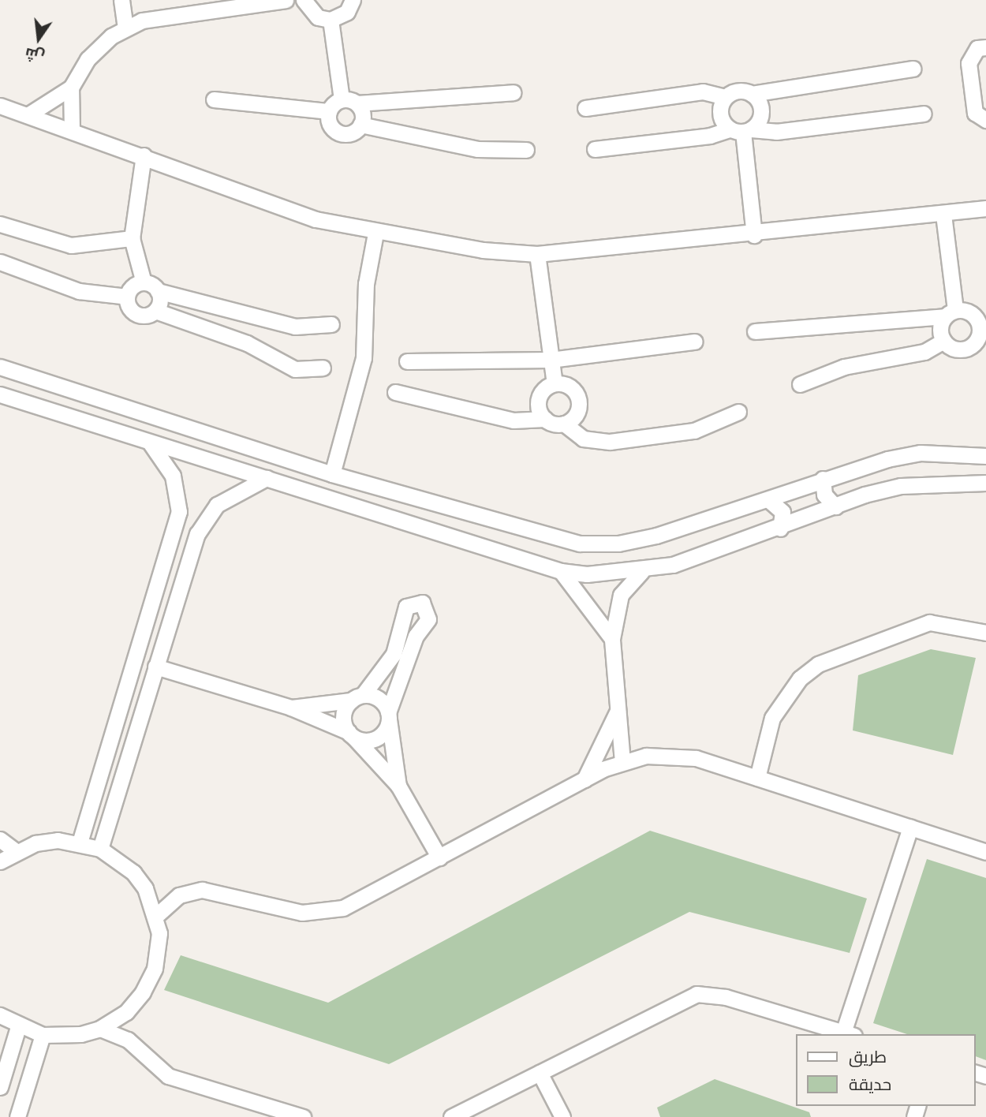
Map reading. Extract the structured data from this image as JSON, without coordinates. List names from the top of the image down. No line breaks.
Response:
{"legend":["طريق","حديقة"],"north":"bottom"}
